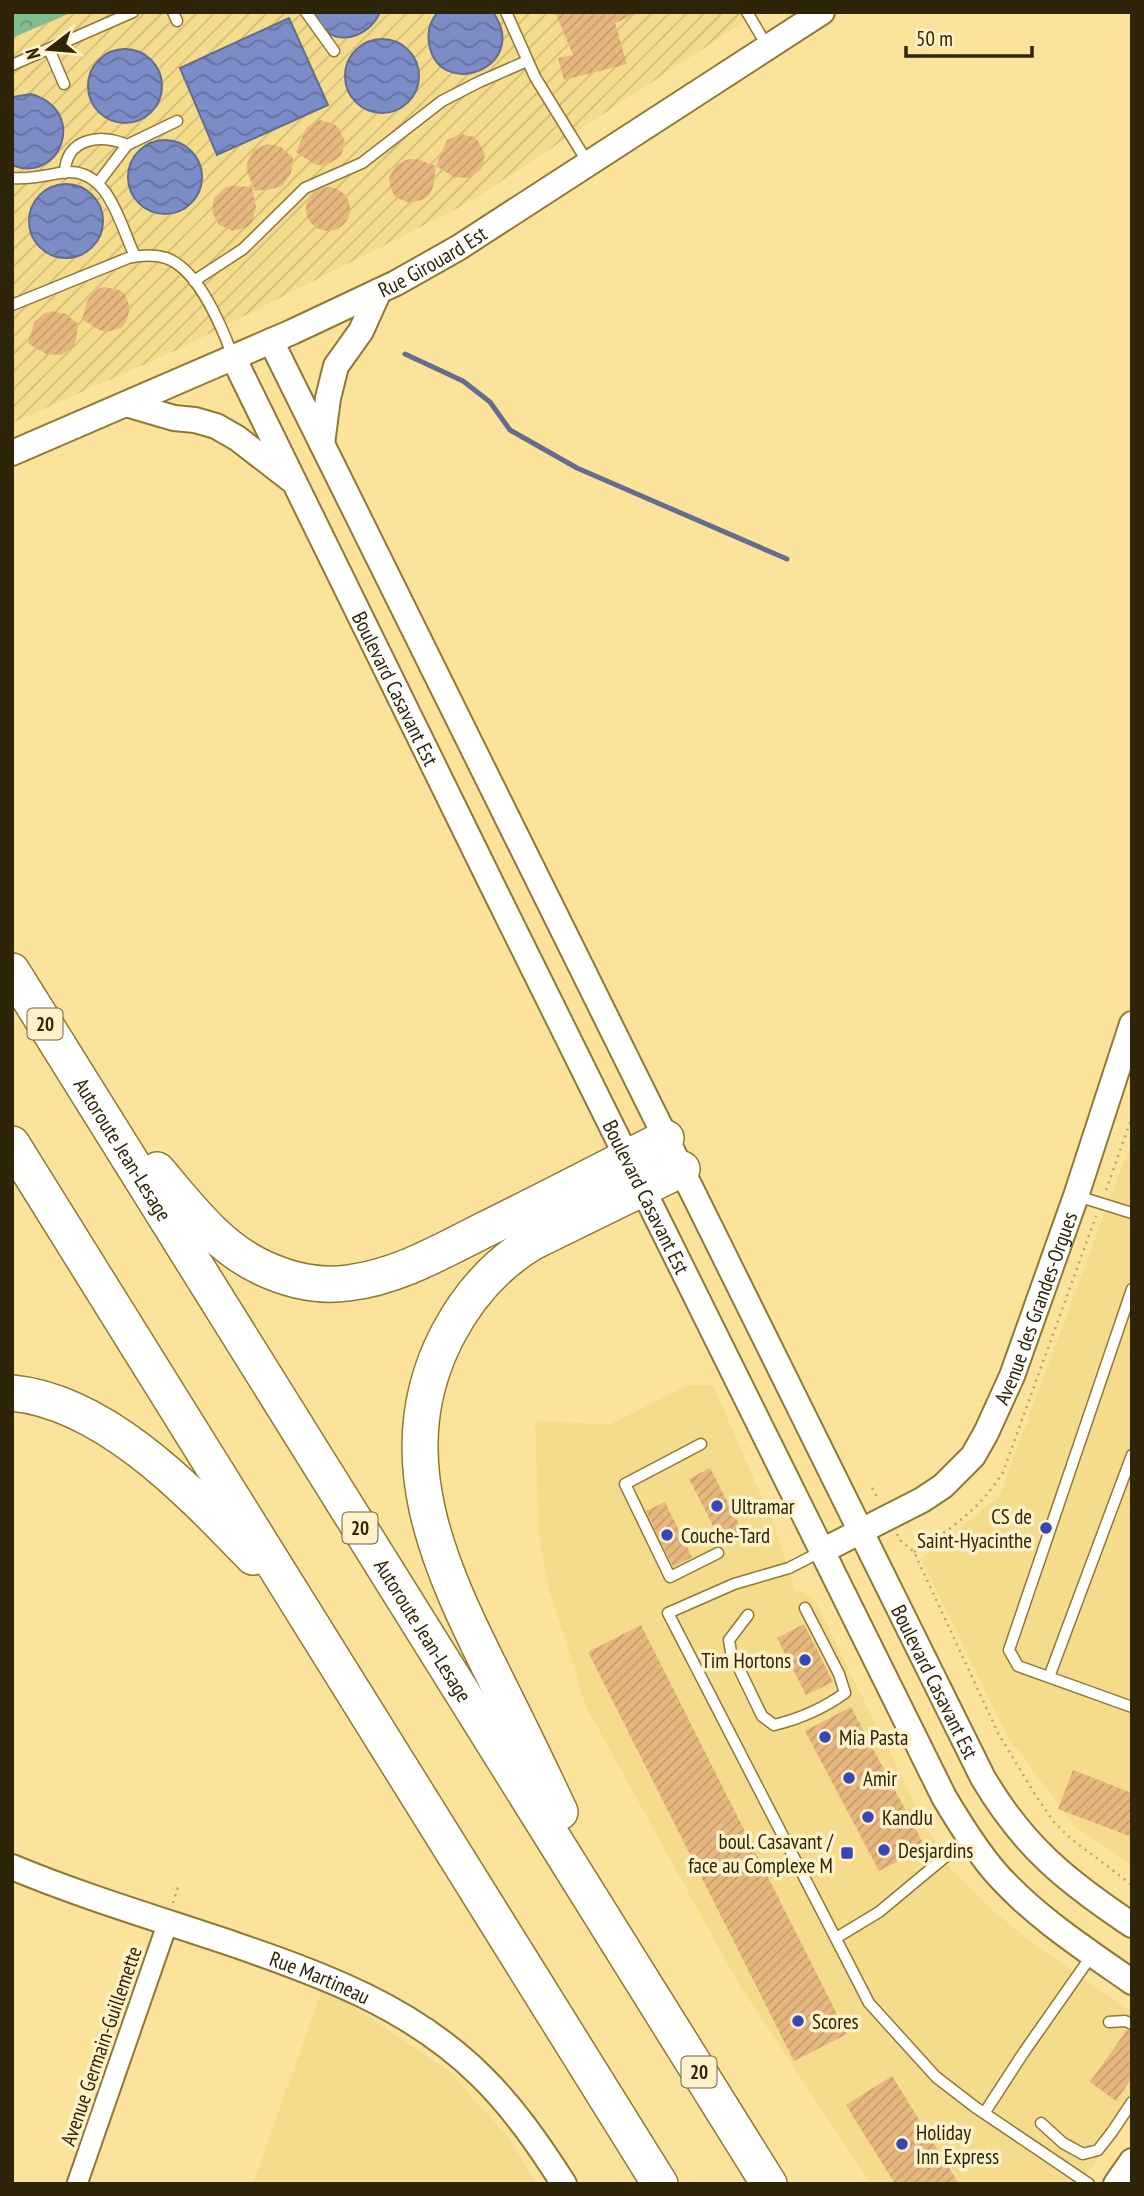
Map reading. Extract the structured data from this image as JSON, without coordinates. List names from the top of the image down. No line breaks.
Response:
{"streets":{"highway":["20","Autoroute Jean-Lesage"],"street":["Rue Girouard Est","Boulevard Casavant Est","Avenue des Grandes-Orgues","Rue Martineau","Avenue Germain-Guillemette"]},"crossings":[["Rue Girouard Est","Boulevard Casavant Est"],["Boulevard Casavant Est","Avenue des Grandes-Orgues"],["Rue Martineau","Avenue Germain-Guillemette"]],"places":{"other":["Ultramar","CS de Saint-Hyacinthe","Couche-Tard","Tim Hortons","Mia Pasta","Amir","KandJu","Desjardins","Scores","Holiday Inn Express"],"transit":["boul. Casavant / face au Complexe M"]},"scale_bar":"50 m","north":"left"}
